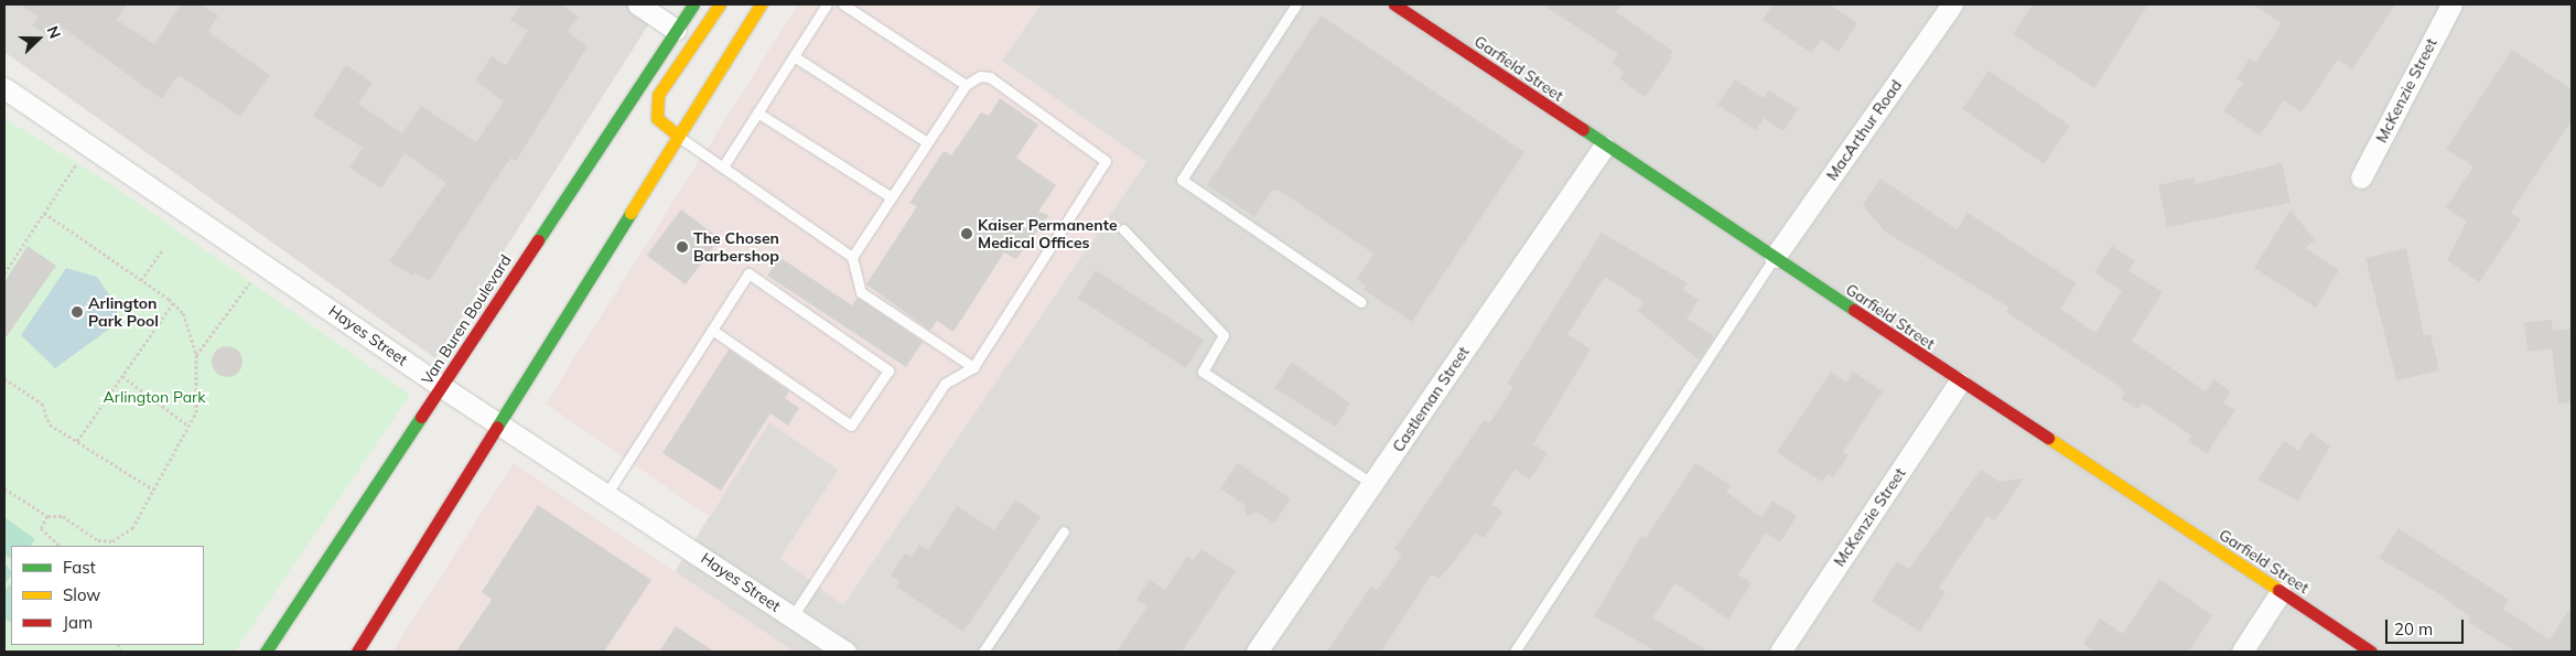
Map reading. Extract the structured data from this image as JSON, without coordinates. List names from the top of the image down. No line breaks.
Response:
{"streets":{"main road":["Garfield Street","Van Buren Boulevard"],"street":["McKenzie Street","MacArthur Road","Hayes Street","Castleman Street"]},"crossings":[["Garfield Street","McKenzie Street"],["Garfield Street","MacArthur Road"],["Garfield Street","Castleman Street"],["Van Buren Boulevard","Hayes Street"]],"parks":["Arlington Park"],"places":["Kaiser Permanente Medical Offices","The Chosen Barbershop","Arlington Park Pool"],"legend":["Fast","Slow","Jam"],"scale_bar":"20 m","north":"right"}
